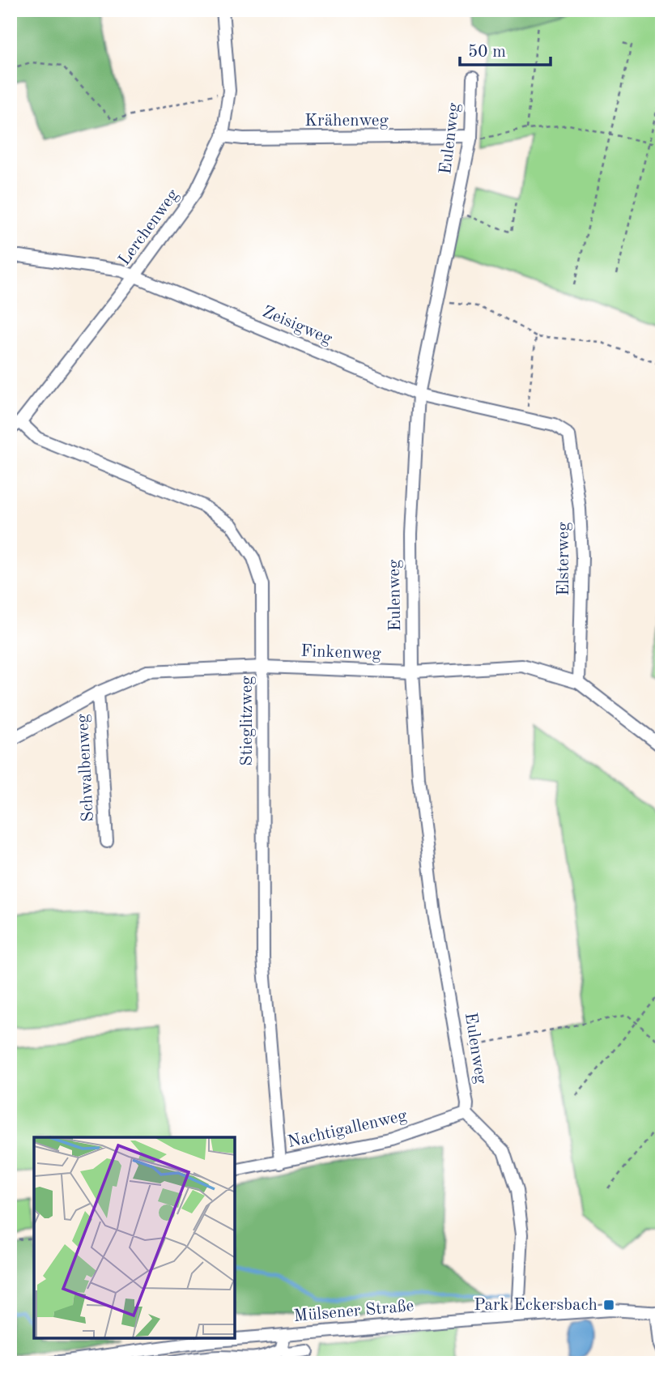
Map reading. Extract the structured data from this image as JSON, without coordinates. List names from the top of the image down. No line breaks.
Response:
{"streets":{"street":["Krähenweg","Eulenweg","Lerchenweg","Zeisigweg","Elsterweg","Finkenweg","Stieglitzweg","Schwalbenweg","Nachtigallenweg","Mülsener Straße"]},"crossings":[["Krähenweg","Eulenweg"],["Krähenweg","Lerchenweg"],["Eulenweg","Zeisigweg"],["Eulenweg","Finkenweg"],["Eulenweg","Nachtigallenweg"],["Lerchenweg","Zeisigweg"],["Lerchenweg","Stieglitzweg"],["Zeisigweg","Elsterweg"],["Elsterweg","Finkenweg"],["Finkenweg","Stieglitzweg"],["Finkenweg","Schwalbenweg"],["Stieglitzweg","Nachtigallenweg"]],"places":{"transit":["Park Eckersbach"]},"scale_bar":"50 m"}
